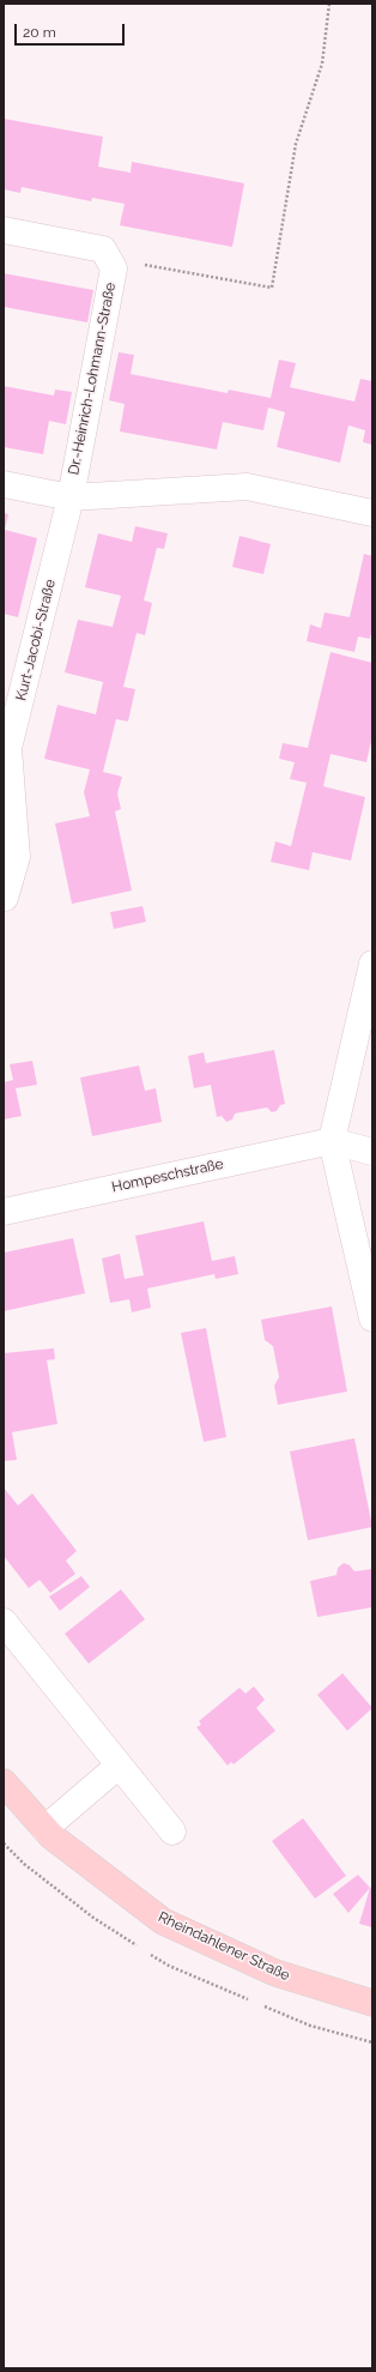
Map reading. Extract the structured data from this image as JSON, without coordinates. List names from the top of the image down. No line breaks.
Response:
{"streets":{"main road":["Rheindahlener Straße"],"street":["Dr.-Heinrich-Lohmann-Straße","Kurt-Jacobi-Straße","Hompeschstraße"]},"crossings":[["Dr.-Heinrich-Lohmann-Straße","Kurt-Jacobi-Straße"]],"scale_bar":"20 m"}
